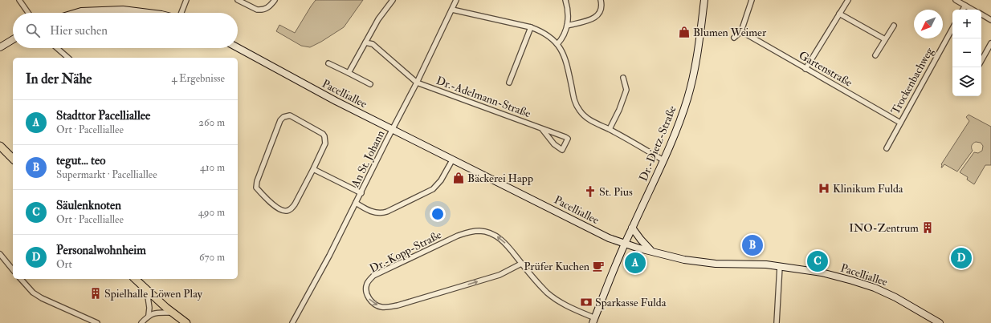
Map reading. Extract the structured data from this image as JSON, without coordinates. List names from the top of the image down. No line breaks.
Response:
{"streets":{"main road":["Pacelliallee","Dr.-Dietz-Straße"],"street":["Gartenstraße","Trockenbachweg","Dr.-Adelmann-Straße","An St. Johann","Dr.-Kopp-Straße"]},"crossings":[["Gartenstraße","Trockenbachweg"],["Pacelliallee","Dr.-Dietz-Straße"],["Pacelliallee","An St. Johann"],["Dr.-Adelmann-Straße","An St. Johann"],["Dr.-Dietz-Straße","Dr.-Kopp-Straße"]],"places":{"shop":["Blumen Weimer","Bäckerei Happ"],"hospital":["Klinikum Fulda"],"church":["St. Pius"],"building":["INO-Zentrum","Spielhalle Löwen Play"],"cafe":["Prüfer Kuchen"],"bank":["Sparkasse Fulda"]},"north":"bottom left","page":{"map_buttons":["+","−"],"search":"Hier suchen","heading":["In der Nähe","4 Ergebnisse"],"list":[{"mark":"A","name":"Stadttor Pacelliallee","note":"Ort · Pacelliallee","value":"260 m"},{"mark":"B","name":"tegut... teo","note":"Supermarkt · Pacelliallee","value":"410 m"},{"mark":"C","name":"Säulenknoten","note":"Ort · Pacelliallee","value":"490 m"},{"mark":"D","name":"Personalwohnheim","note":"Ort","value":"670 m"}],"pins":["B","D","C","A"]}}
